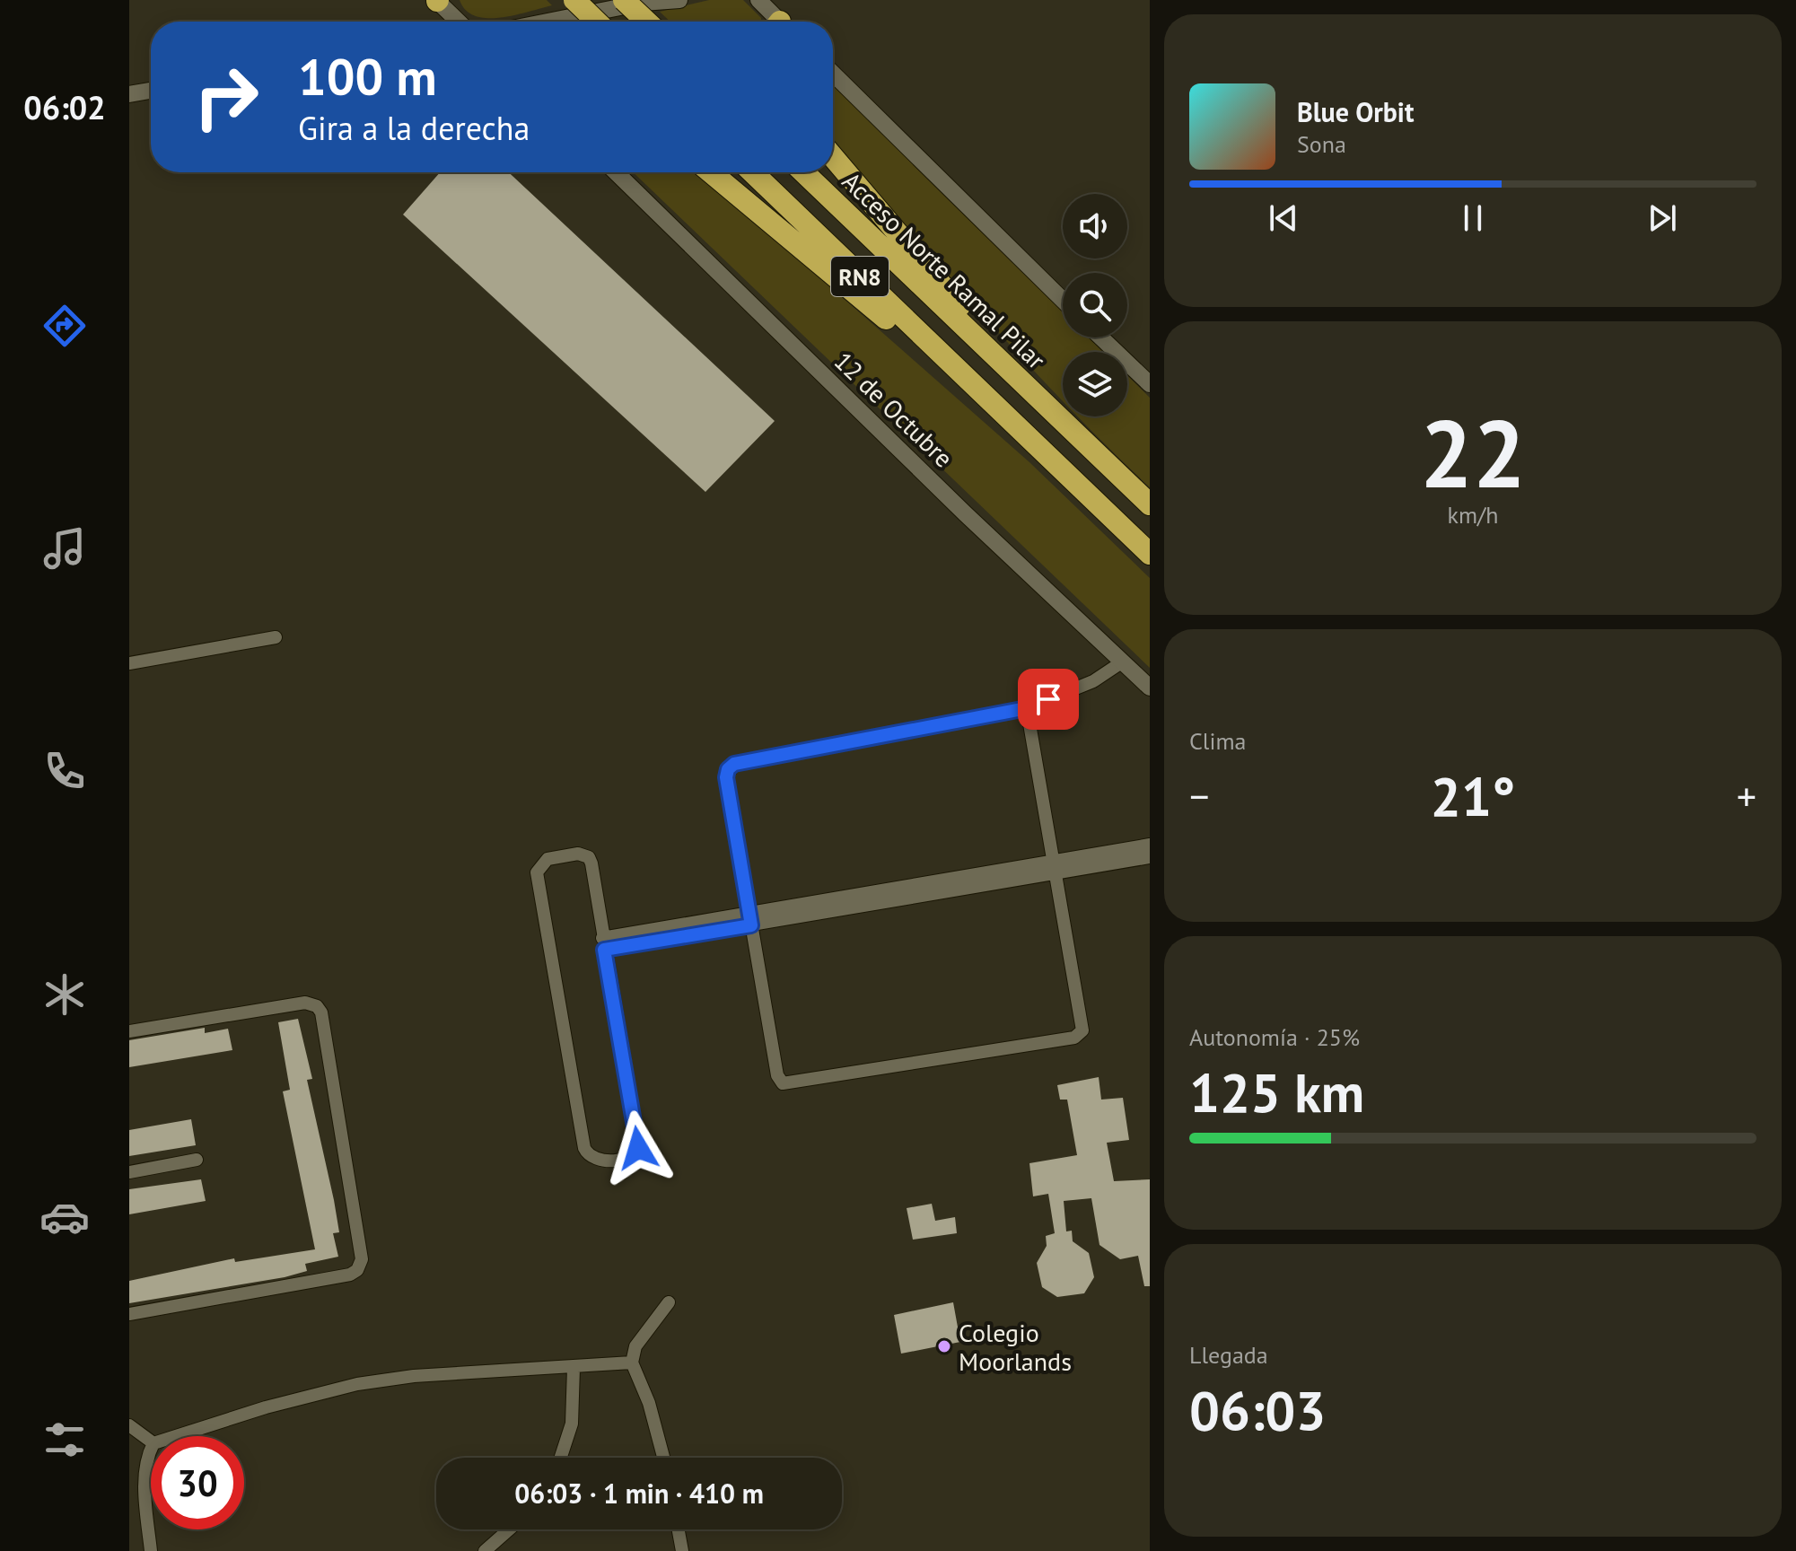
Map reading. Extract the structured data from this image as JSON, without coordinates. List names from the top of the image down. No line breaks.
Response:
{"streets":{"highway":["Acceso Norte Ramal Pilar","RN8"],"street":["12 de Octubre"]},"places":["Colegio Moorlands"],"page":{"tabs":"06:02","turn":["100 m","Gira a la derecha"],"song":["Blue Orbit","Sona"],"tile":[["22","km/h"],"Clima",["Autonomía · 25%","125 km"],["Llegada","06:03"]],"heat":["−","21°","+"],"limit":"30","trip":"06:03 · 1 min · 410 m"}}
